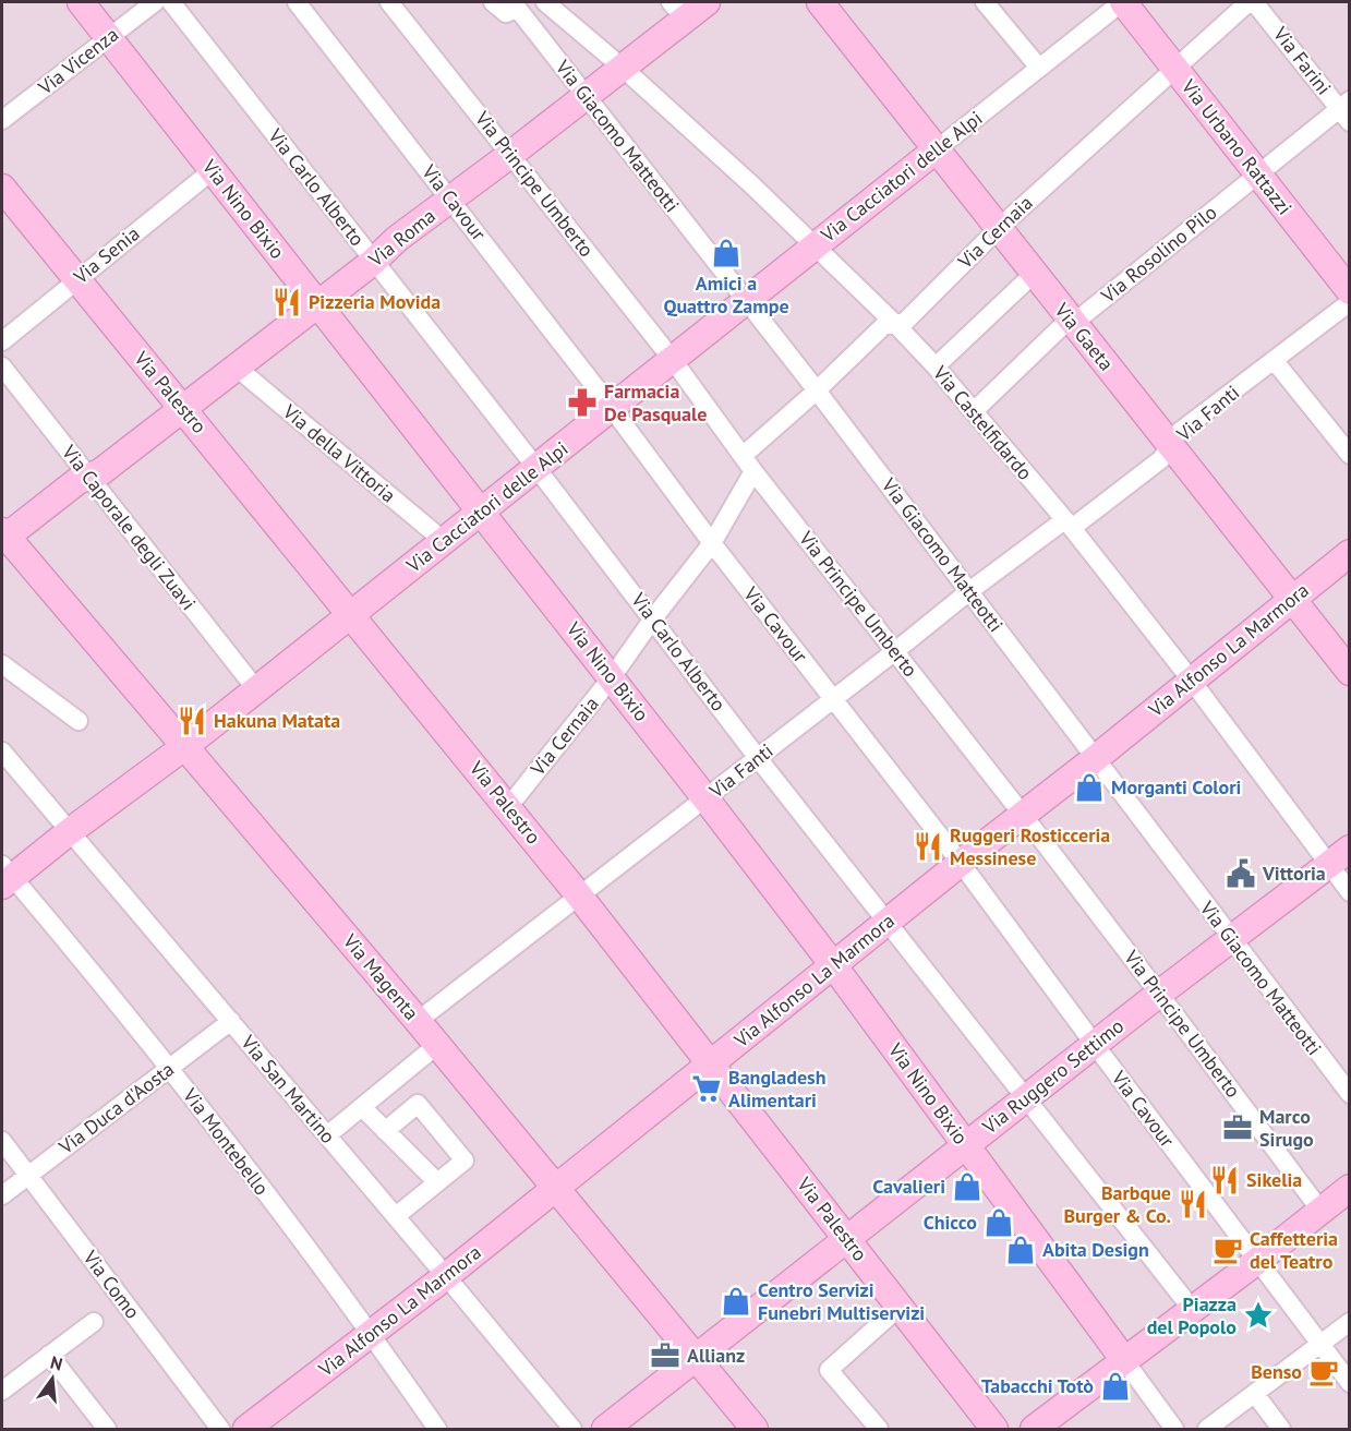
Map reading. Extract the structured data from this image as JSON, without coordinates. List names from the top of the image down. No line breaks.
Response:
{"streets":{"street":["Via Vicenza","Via Farini","Via Giacomo Matteotti","Via Urbano Rattazzi","Via Cacciatori delle Alpi","Via Principe Umberto","Via Carlo Alberto","Via Cavour","Via Nino Bixio","Via Cernaia","Via Roma","Via Rosolino Pilo","Via Senia","Via Gaeta","Via Palestro","Via Fanti","Via Castelfidardo","Via della Vittoria","Via Caporale degli Zuavi","Via Alfonso La Marmora","Via Magenta","Via Ruggero Settimo","Via San Martino","Via Duca d'Aosta","Via Montebello","Via Como"]},"crossings":[["Via Vicenza","Via Nino Bixio"],["Via Farini","Via Rosolino Pilo"],["Via Giacomo Matteotti","Via Cacciatori delle Alpi"],["Via Giacomo Matteotti","Via Cernaia"],["Via Giacomo Matteotti","Via Roma"],["Via Giacomo Matteotti","Via Fanti"],["Via Giacomo Matteotti","Via Alfonso La Marmora"],["Via Giacomo Matteotti","Via Ruggero Settimo"],["Via Urbano Rattazzi","Via Cacciatori delle Alpi"],["Via Urbano Rattazzi","Via Cernaia"],["Via Urbano Rattazzi","Via Rosolino Pilo"],["Via Cacciatori delle Alpi","Via Principe Umberto"],["Via Cacciatori delle Alpi","Via Carlo Alberto"],["Via Cacciatori delle Alpi","Via Cavour"],["Via Cacciatori delle Alpi","Via Nino Bixio"],["Via Cacciatori delle Alpi","Via Gaeta"],["Via Cacciatori delle Alpi","Via Palestro"],["Via Cacciatori delle Alpi","Via Castelfidardo"],["Via Cacciatori delle Alpi","Via della Vittoria"],["Via Cacciatori delle Alpi","Via Caporale degli Zuavi"],["Via Cacciatori delle Alpi","Via Magenta"],["Via Cacciatori delle Alpi","Via San Martino"],["Via Cacciatori delle Alpi","Via Montebello"],["Via Principe Umberto","Via Cernaia"],["Via Principe Umberto","Via Roma"],["Via Principe Umberto","Via Fanti"],["Via Principe Umberto","Via Alfonso La Marmora"],["Via Principe Umberto","Via Ruggero Settimo"],["Via Carlo Alberto","Via Cernaia"],["Via Carlo Alberto","Via Roma"],["Via Carlo Alberto","Via Fanti"],["Via Carlo Alberto","Via Alfonso La Marmora"],["Via Carlo Alberto","Via Ruggero Settimo"],["Via Cavour","Via Cernaia"],["Via Cavour","Via Roma"],["Via Cavour","Via Fanti"],["Via Cavour","Via Alfonso La Marmora"],["Via Cavour","Via Ruggero Settimo"],["Via Nino Bixio","Via Cernaia"],["Via Nino Bixio","Via Roma"],["Via Nino Bixio","Via Senia"],["Via Nino Bixio","Via Fanti"],["Via Nino Bixio","Via Alfonso La Marmora"],["Via Nino Bixio","Via Ruggero Settimo"],["Via Cernaia","Via Gaeta"],["Via Cernaia","Via Palestro"],["Via Cernaia","Via Castelfidardo"],["Via Roma","Via Palestro"],["Via Roma","Via Castelfidardo"],["Via Roma","Via della Vittoria"],["Via Roma","Via Caporale degli Zuavi"],["Via Roma","Via Magenta"],["Via Rosolino Pilo","Via Gaeta"],["Via Rosolino Pilo","Via Castelfidardo"],["Via Senia","Via Palestro"],["Via Gaeta","Via Fanti"],["Via Gaeta","Via Alfonso La Marmora"],["Via Palestro","Via Fanti"],["Via Palestro","Via Alfonso La Marmora"],["Via Palestro","Via Ruggero Settimo"],["Via Fanti","Via Castelfidardo"],["Via Fanti","Via Magenta"],["Via Castelfidardo","Via Alfonso La Marmora"],["Via Castelfidardo","Via Ruggero Settimo"],["Via Alfonso La Marmora","Via Magenta"],["Via Alfonso La Marmora","Via San Martino"],["Via Alfonso La Marmora","Via Montebello"],["Via Magenta","Via Ruggero Settimo"],["Via San Martino","Via Duca d'Aosta"],["Via Duca d'Aosta","Via Montebello"],["Via Duca d'Aosta","Via Como"]],"places":{"shop":["Amici a Quattro Zampe","Morganti Colori","Cavalieri","Chicco","Abita Design","Centro Servizi Funebri Multiservizi","Tabacchi Totò"],"restaurant":["Pizzeria Movida","Hakuna Matata","Ruggeri Rosticceria Messinese","Sikelia","Barbque Burger & Co."],"pharmacy":["Farmacia De Pasquale"],"public building":["Vittoria"],"supermarket":["Bangladesh Alimentari"],"office":["Marco Sirugo","Allianz"],"cafe":["Caffetteria del Teatro","Benso"],"place":["Piazza del Popolo"]},"north":"top"}
